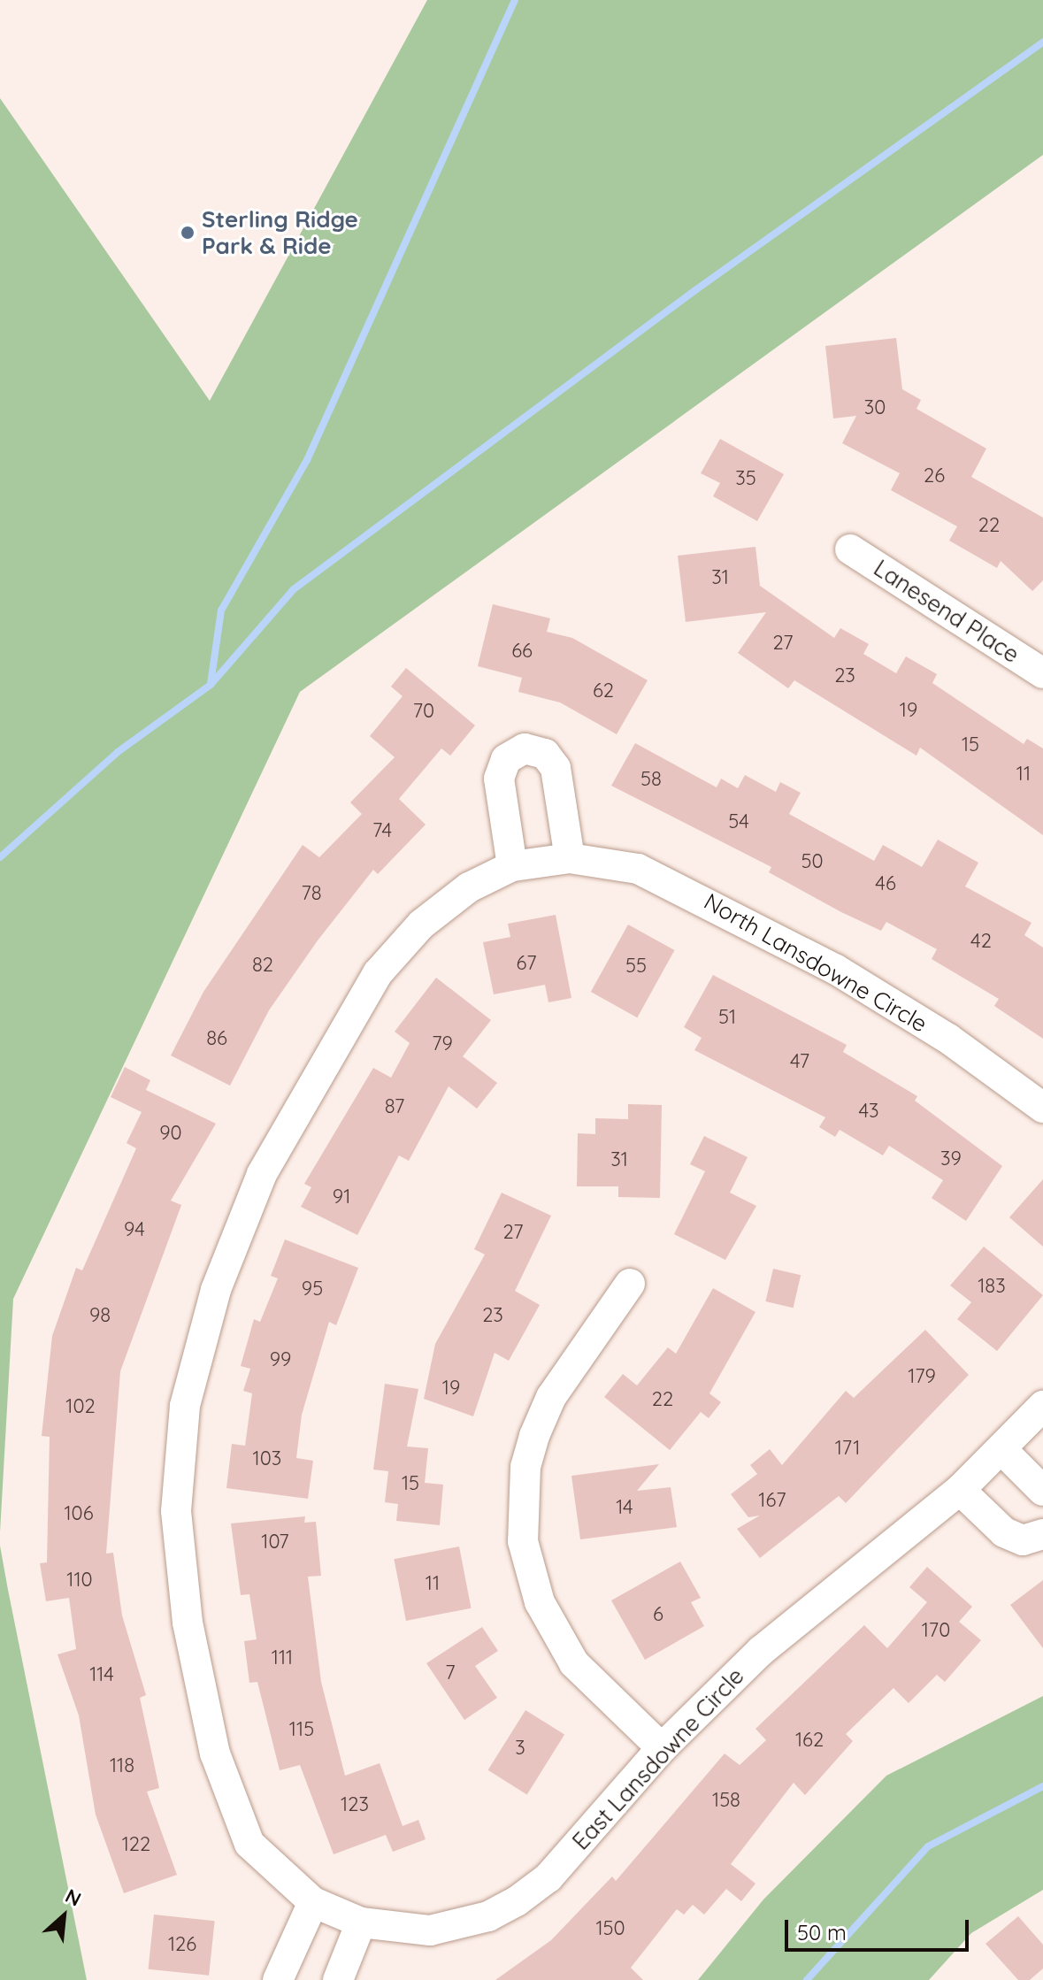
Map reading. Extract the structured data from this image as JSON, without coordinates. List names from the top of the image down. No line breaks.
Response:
{"streets":{"street":["Lanesend Place","North Lansdowne Circle","East Lansdowne Circle"]},"places":["Sterling Ridge Park & Ride"],"house_numbers":["30","26","35","22","31","27","66","23","62","19","70","15","11","58","54","74","50","46","78","42","67","82","55","51","86","79","47","87","43","90","39","31","91","94","27","183","95","98","23","99","179","19","22","102","171","103","15","167","14","106","107","110","11","6","170","111","7","114","115","162","3","118","158","123","122","150","126"],"scale_bar":"50 m","north":"top right"}
